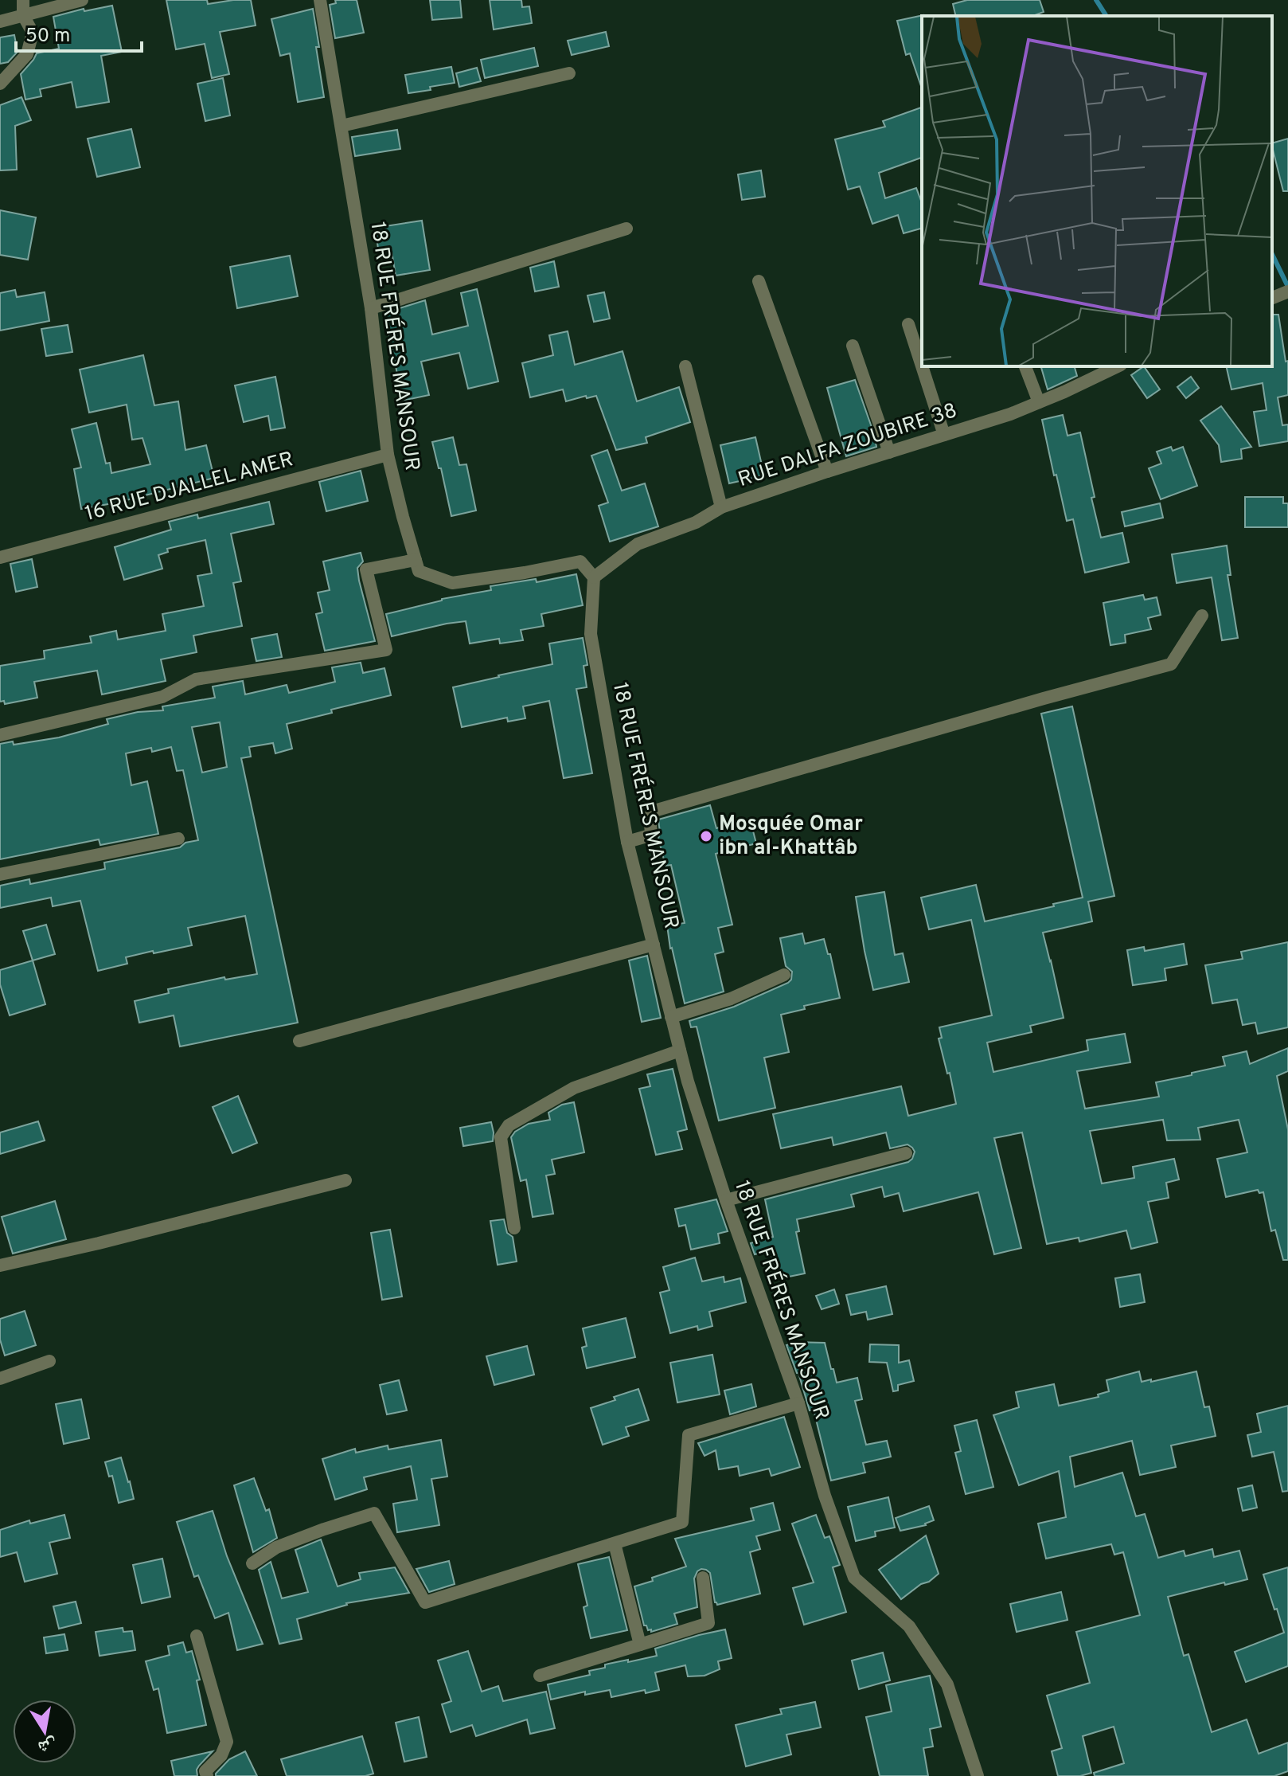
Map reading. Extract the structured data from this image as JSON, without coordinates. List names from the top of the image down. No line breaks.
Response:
{"streets":{"street":["18 RUE FRÉRES MANSOUR","RUE DALFA ZOUBIRE 38","16 RUE DJALLEL AMER"]},"crossings":[["18 RUE FRÉRES MANSOUR","RUE DALFA ZOUBIRE 38"],["18 RUE FRÉRES MANSOUR","16 RUE DJALLEL AMER"]],"places":["Mosquée Omar ibn al-Khattâb"],"scale_bar":"50 m","north":"bottom"}
